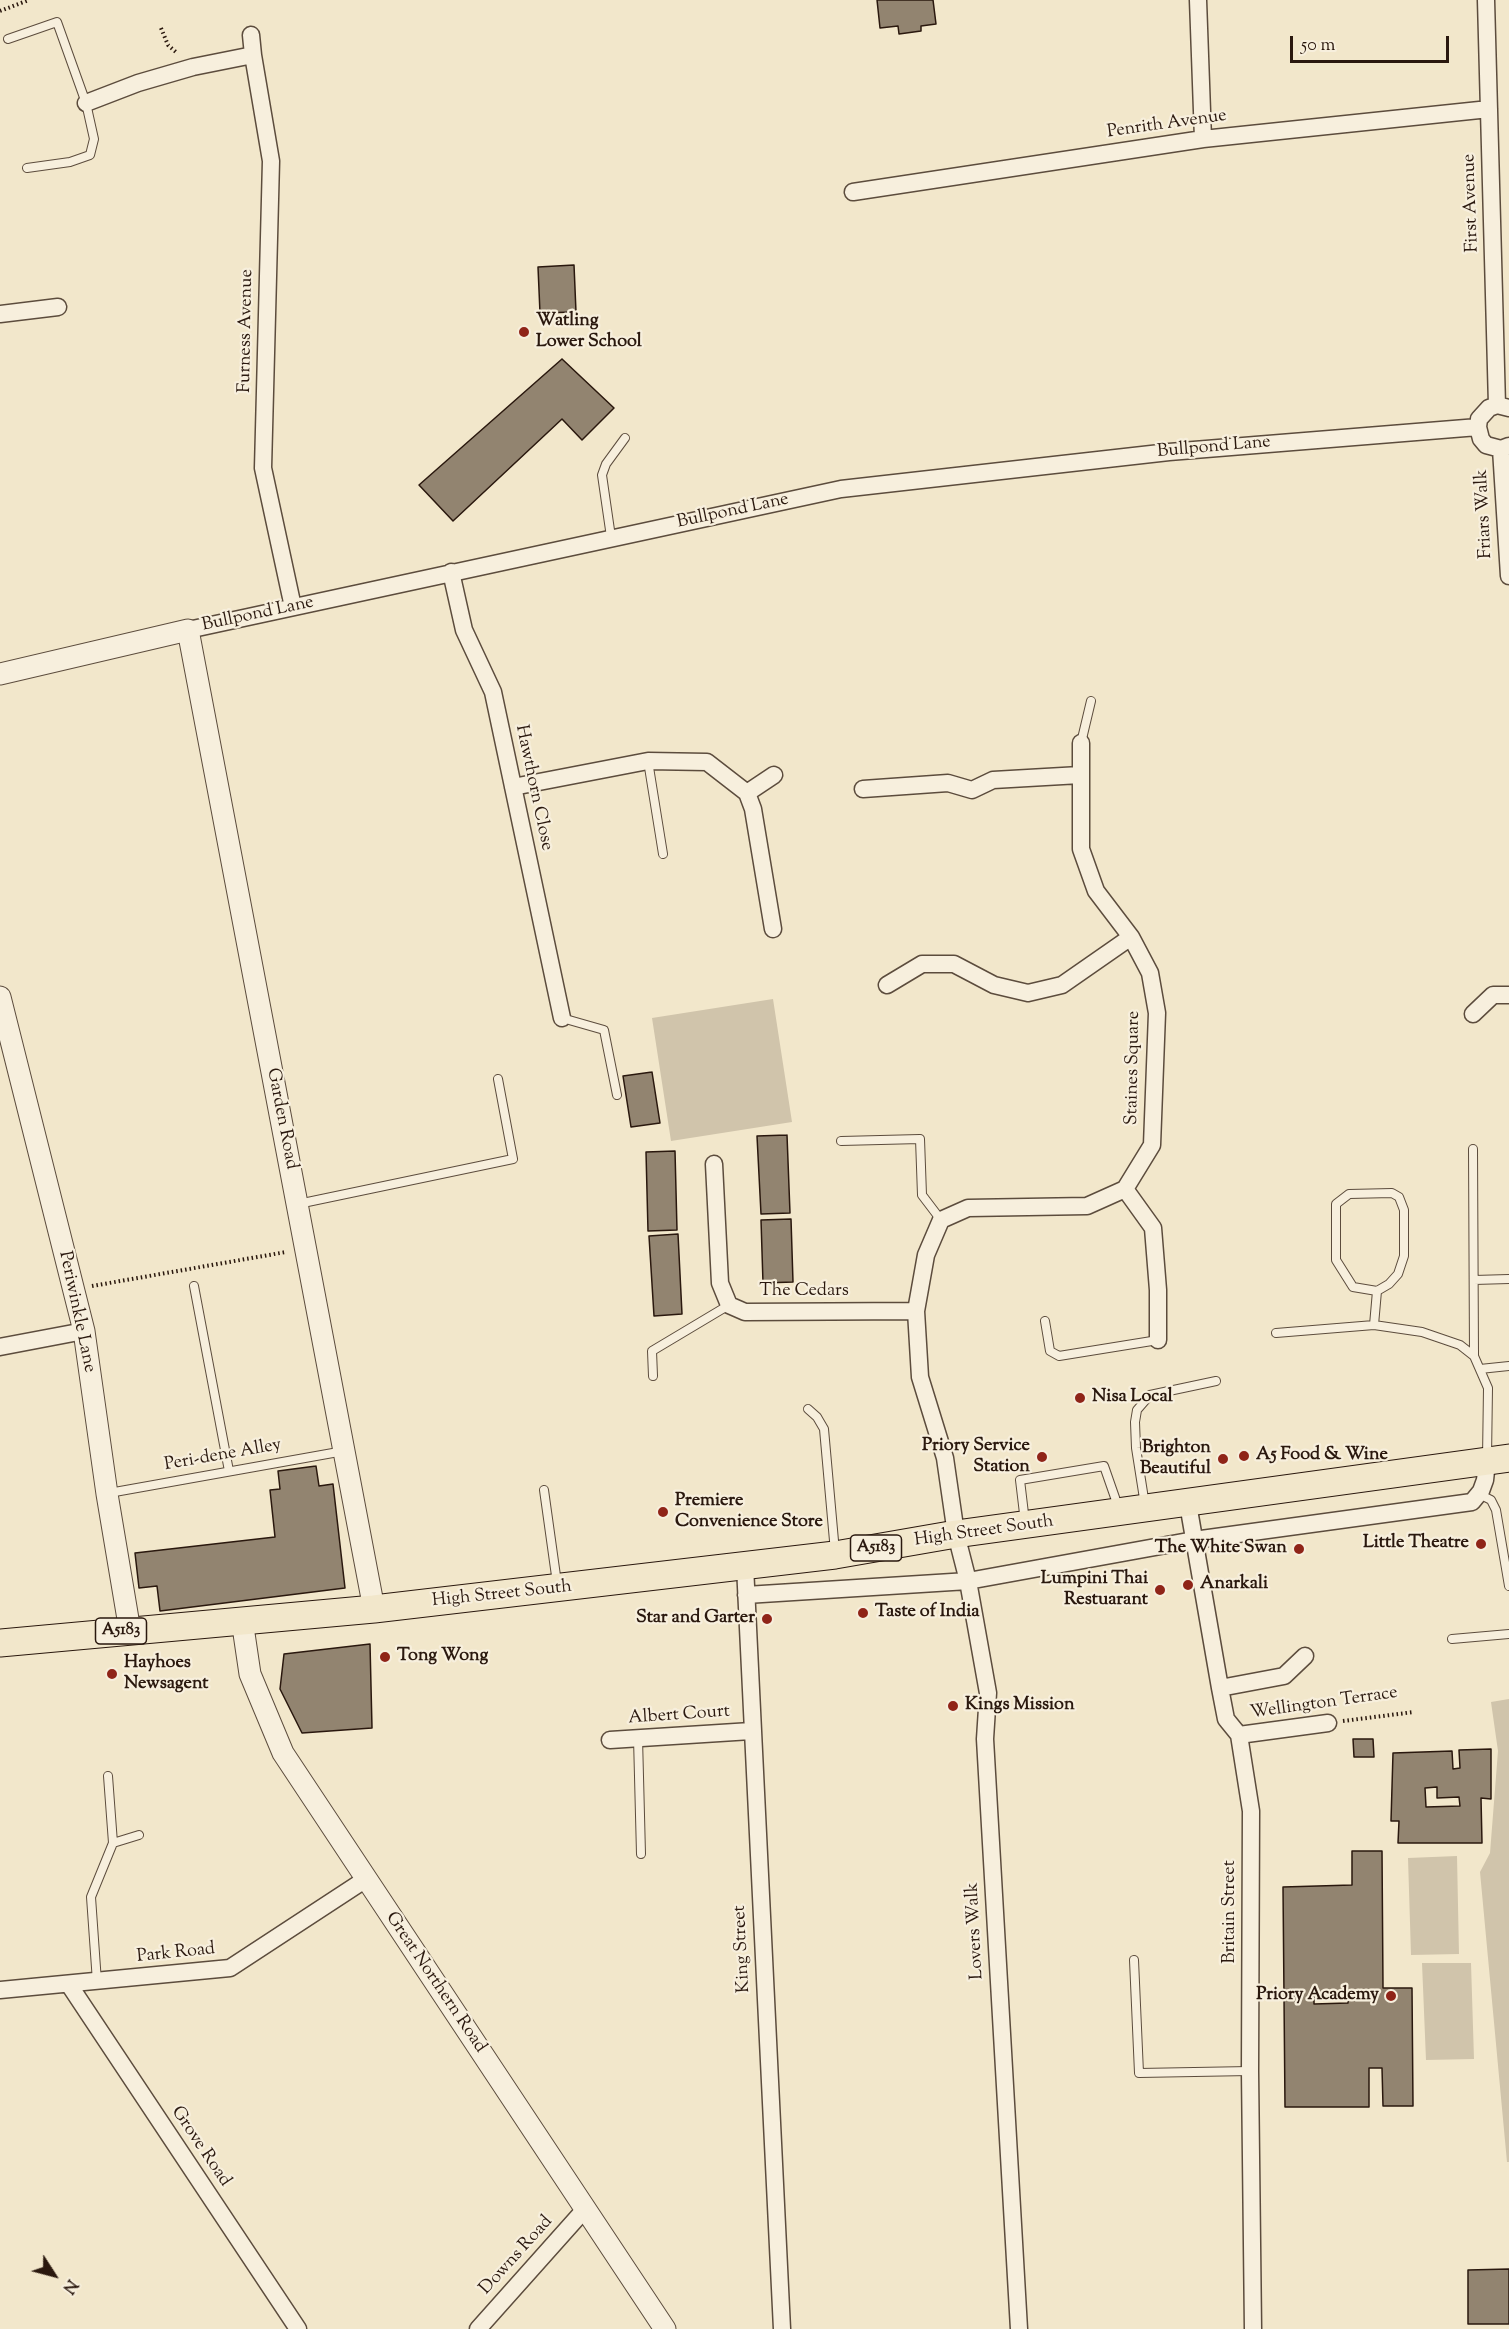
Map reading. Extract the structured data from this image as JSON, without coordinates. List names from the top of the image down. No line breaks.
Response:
{"streets":{"main road":["High Street South","A5183"],"street":["Penrith Avenue","First Avenue","Furness Avenue","Bullpond Lane","Friars Walk","Hawthorn Close","Staines Square","Garden Road","The Cedars","Periwinkle Lane","Wellington Terrace","Albert Court","Britain Street","Lovers Walk","King Street","Park Road","Great Northern Road","Grove Road","Downs Road"],"lane":["Peri-dene Alley"]},"crossings":[["Penrith Avenue","First Avenue"],["Furness Avenue","Bullpond Lane"],["Bullpond Lane","Hawthorn Close"],["Bullpond Lane","Garden Road"],["Garden Road","Peri-dene Alley"],["Garden Road","High Street South"],["Periwinkle Lane","Peri-dene Alley"],["Periwinkle Lane","A5183"],["High Street South","A5183"],["High Street South","Britain Street"],["High Street South","Lovers Walk"],["High Street South","King Street"],["High Street South","Great Northern Road"],["A5183","Great Northern Road"],["Wellington Terrace","Britain Street"],["Albert Court","King Street"],["Park Road","Great Northern Road"],["Park Road","Grove Road"],["Great Northern Road","Downs Road"]],"places":["Watling Lower School","Nisa Local","A5 Food & Wine","Priory Service Station","Brighton Beautiful","Premiere Convenience Store","Little Theatre","The White Swan","Anarkali","Lumpini Thai Restuarant","Taste of India","Star and Garter","Tong Wong","Hayhoes Newsagent","Kings Mission","Priory Academy"],"scale_bar":"50 m","north":"bottom right"}
